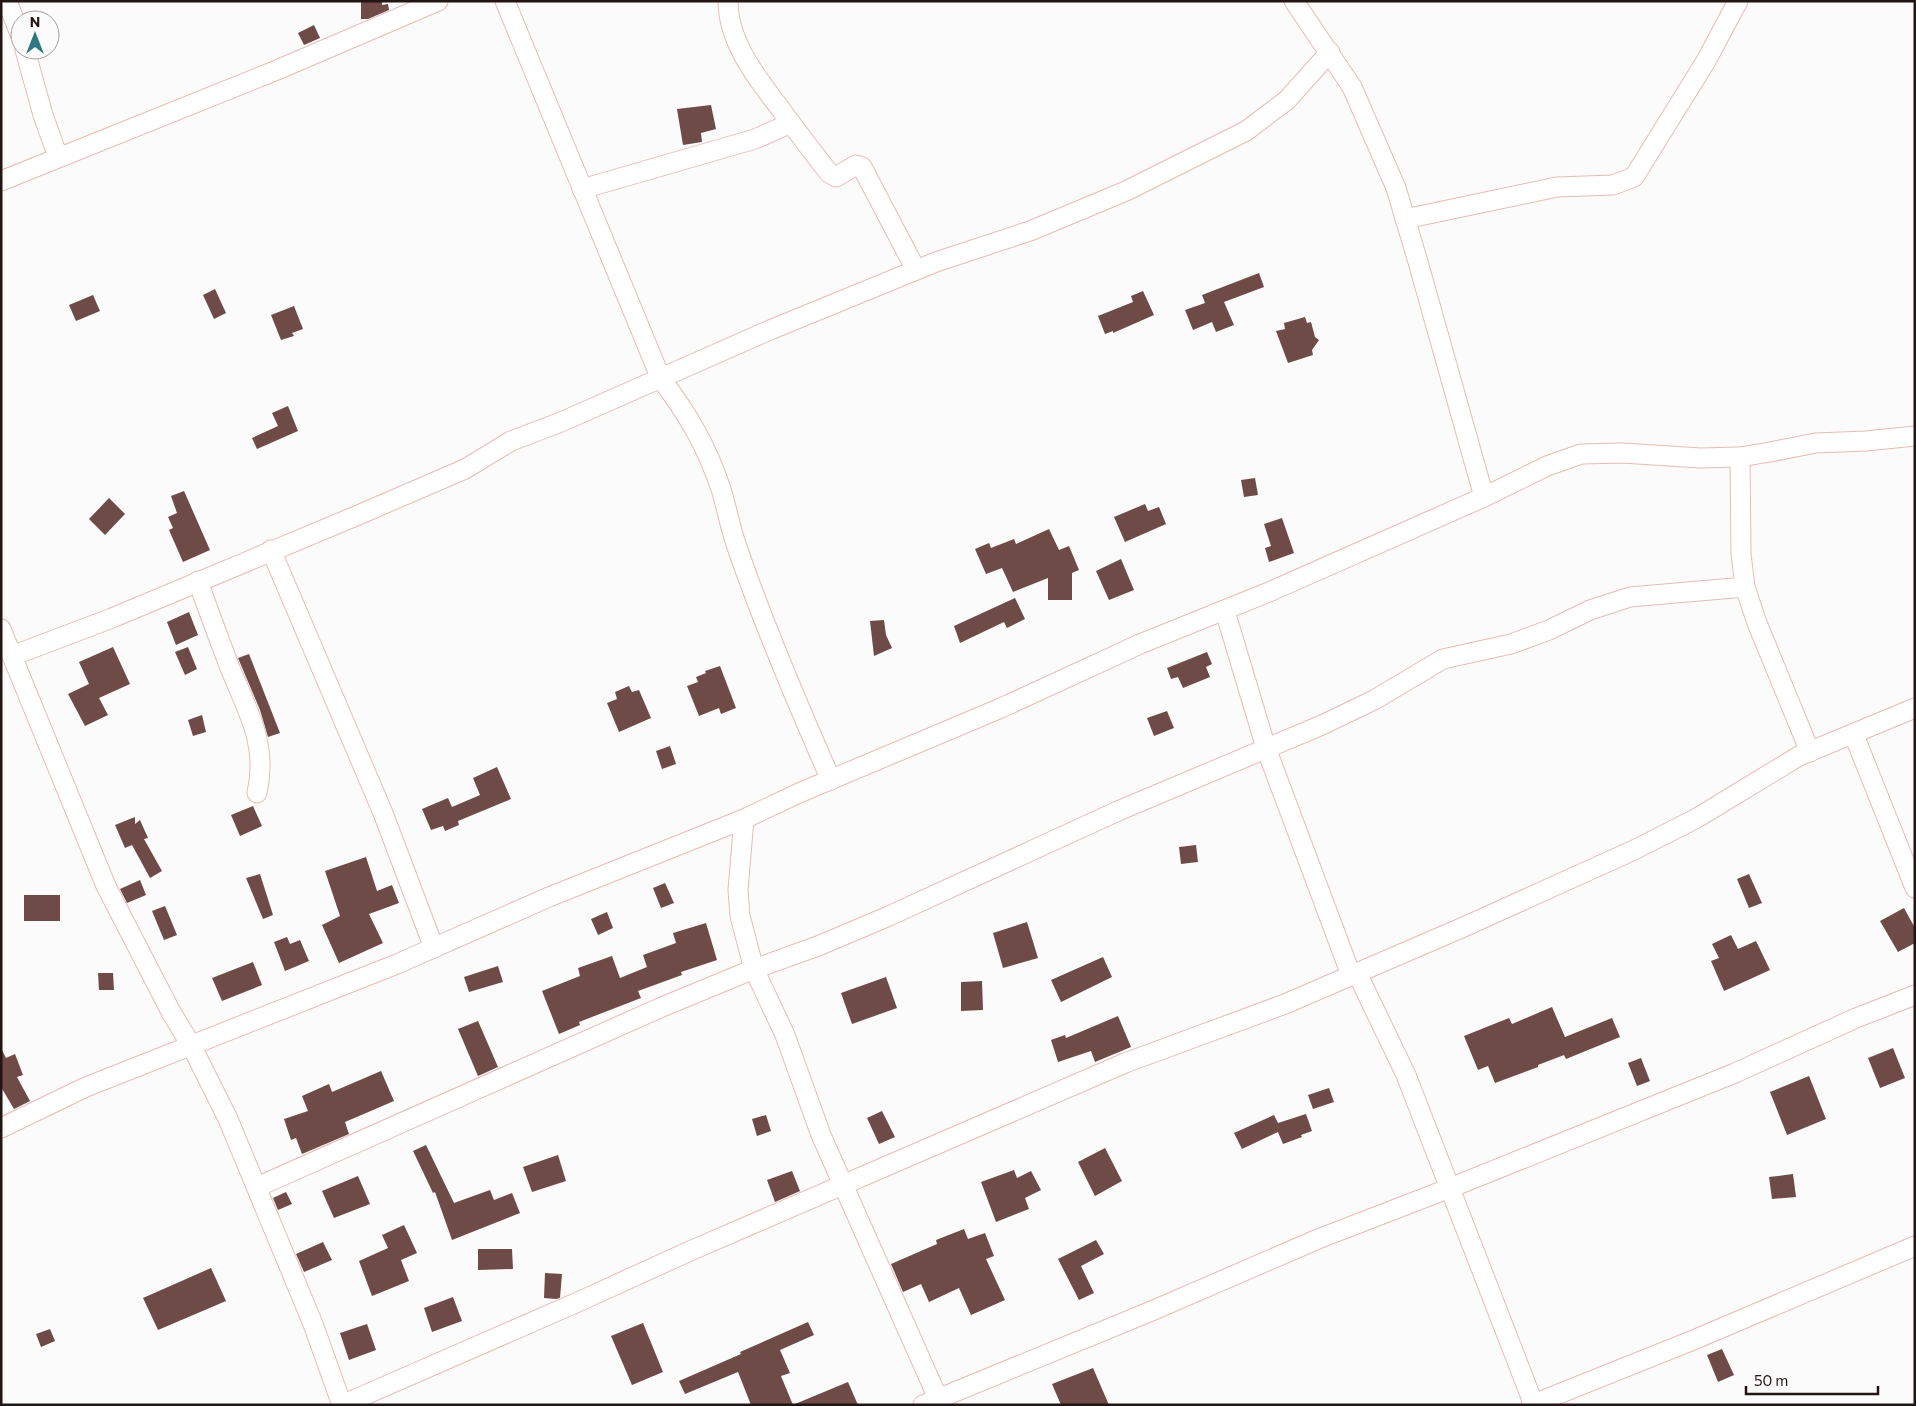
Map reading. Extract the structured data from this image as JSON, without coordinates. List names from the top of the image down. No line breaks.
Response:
{"scale_bar":"50 m","north":"top"}
